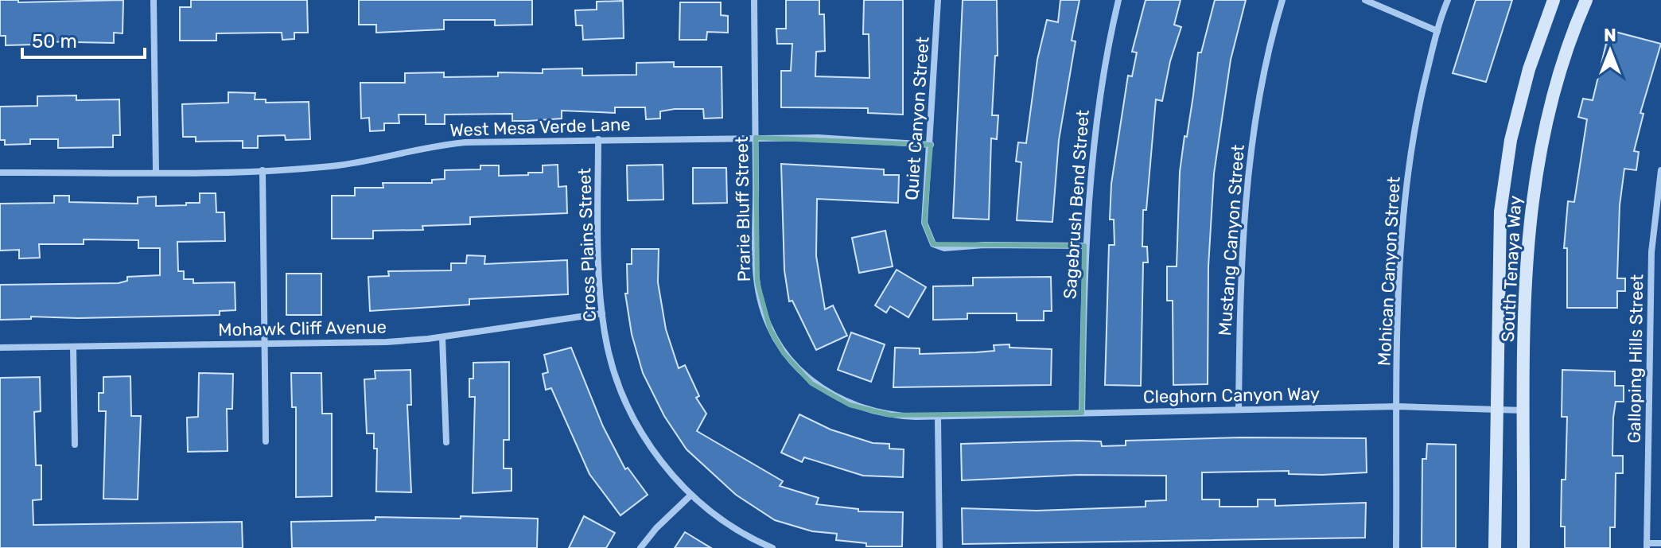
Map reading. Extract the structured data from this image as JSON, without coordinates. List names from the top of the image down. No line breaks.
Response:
{"streets":{"street":["Quiet Canyon Street","West Mesa Verde Lane","Sagebrush Bend Street","Prarie Bluff Street","Mustang Canyon Street","Cross Plains Street","South Tenaya Way","Mohican Canyon Street","Mohawk Cliff Avenue","Galloping Hills Street","Cleghorn Canyon Way"]},"crossings":[["Quiet Canyon Street","West Mesa Verde Lane"],["Quiet Canyon Street","Sagebrush Bend Street"],["West Mesa Verde Lane","Prarie Bluff Street"],["West Mesa Verde Lane","Cross Plains Street"],["Sagebrush Bend Street","Cleghorn Canyon Way"],["Prarie Bluff Street","Cleghorn Canyon Way"],["Mustang Canyon Street","Cleghorn Canyon Way"],["Cross Plains Street","Mohawk Cliff Avenue"],["South Tenaya Way","Cleghorn Canyon Way"],["Mohican Canyon Street","Cleghorn Canyon Way"]],"scale_bar":"50 m","north":"top"}
